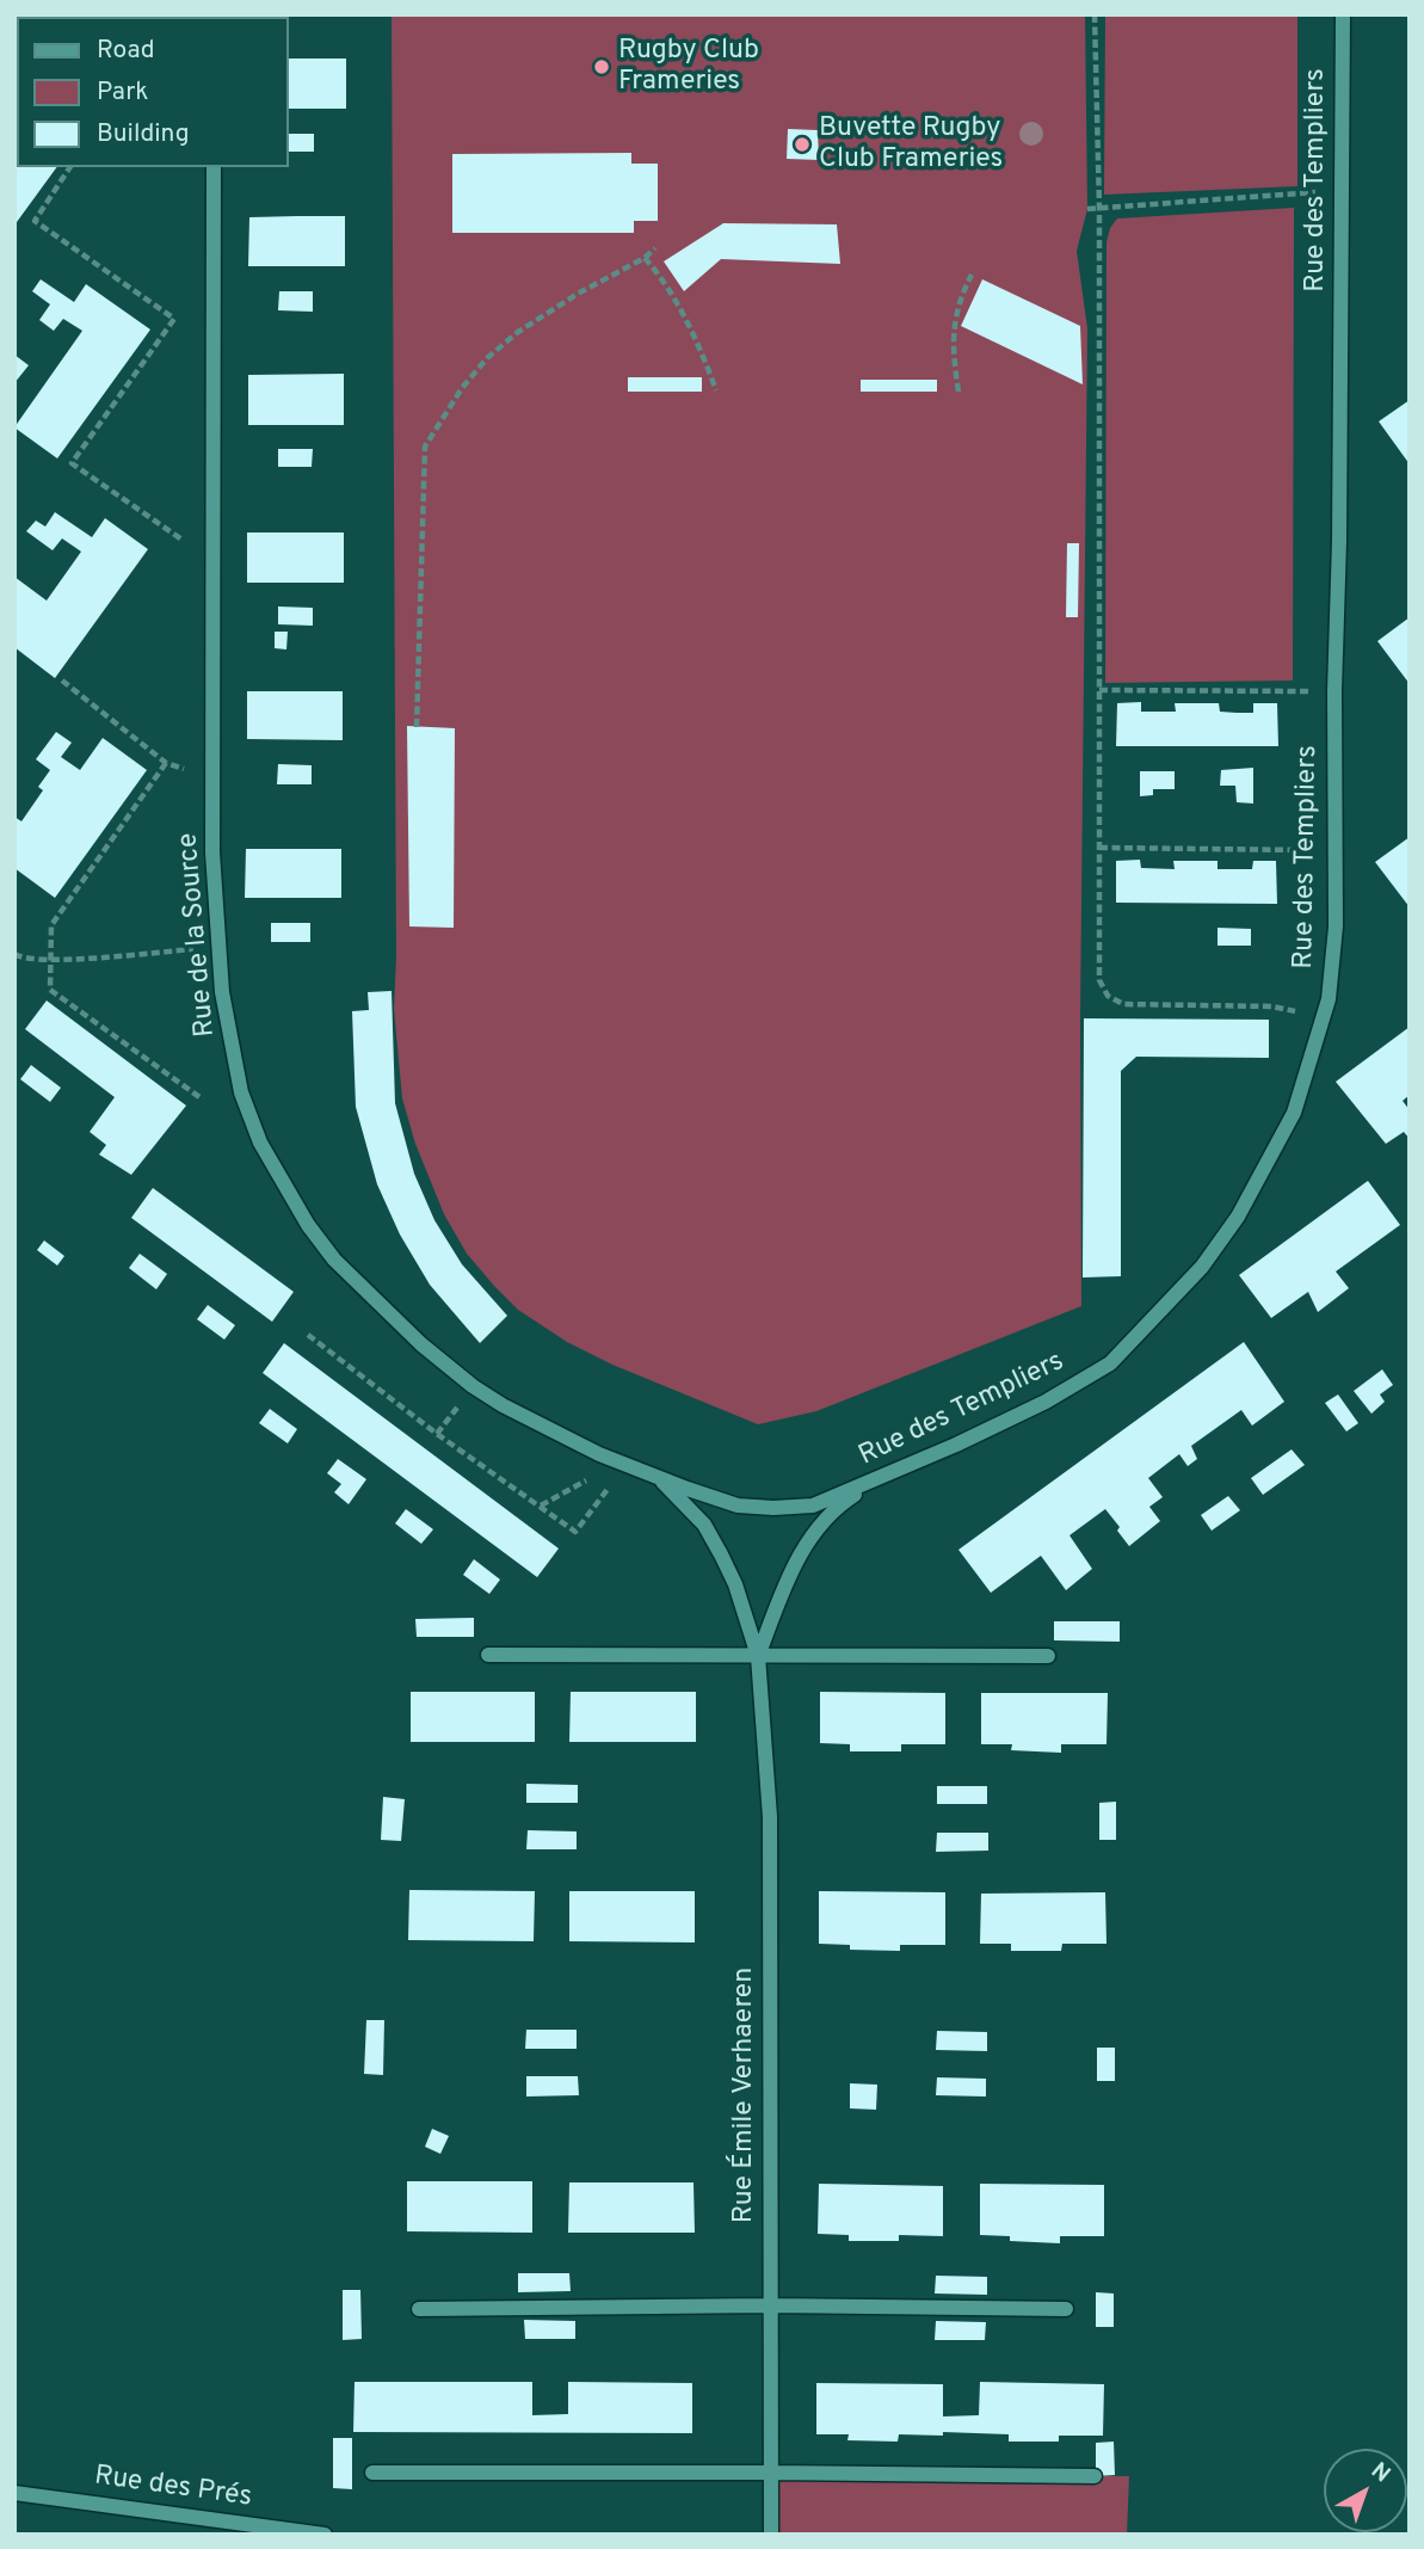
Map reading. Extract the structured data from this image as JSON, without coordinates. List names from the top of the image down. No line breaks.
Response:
{"streets":{"street":["Rue des Templiers","Rue de la Source","Rue Émile Verhaeren","Rue des Prés"]},"crossings":[["Rue des Templiers","Rue de la Source"],["Rue des Templiers","Rue Émile Verhaeren"],["Rue de la Source","Rue Émile Verhaeren"]],"places":["Rugby Club Frameries","Buvette Rugby Club Frameries"],"legend":["Road","Park","Building"],"north":"top right"}
